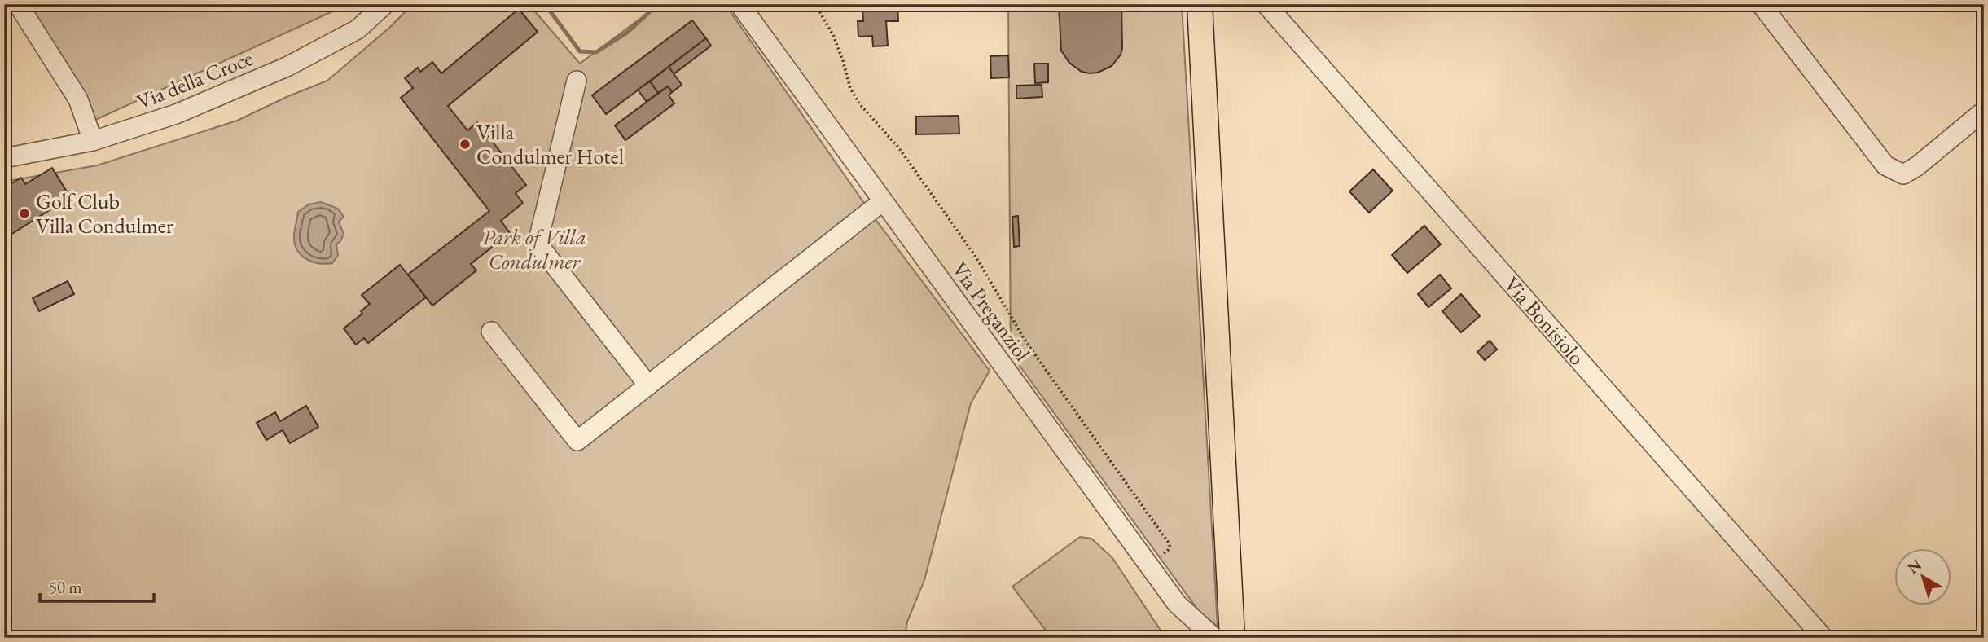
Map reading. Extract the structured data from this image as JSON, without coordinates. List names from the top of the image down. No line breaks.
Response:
{"streets":{"street":["Via della Croce","Via Preganziol","Via Bonisiolo"]},"parks":["Park of Villa Condulmer"],"places":["Villa Condulmer Hotel","Golf Club Villa Condulmer"],"scale_bar":"50 m","north":"top left"}
